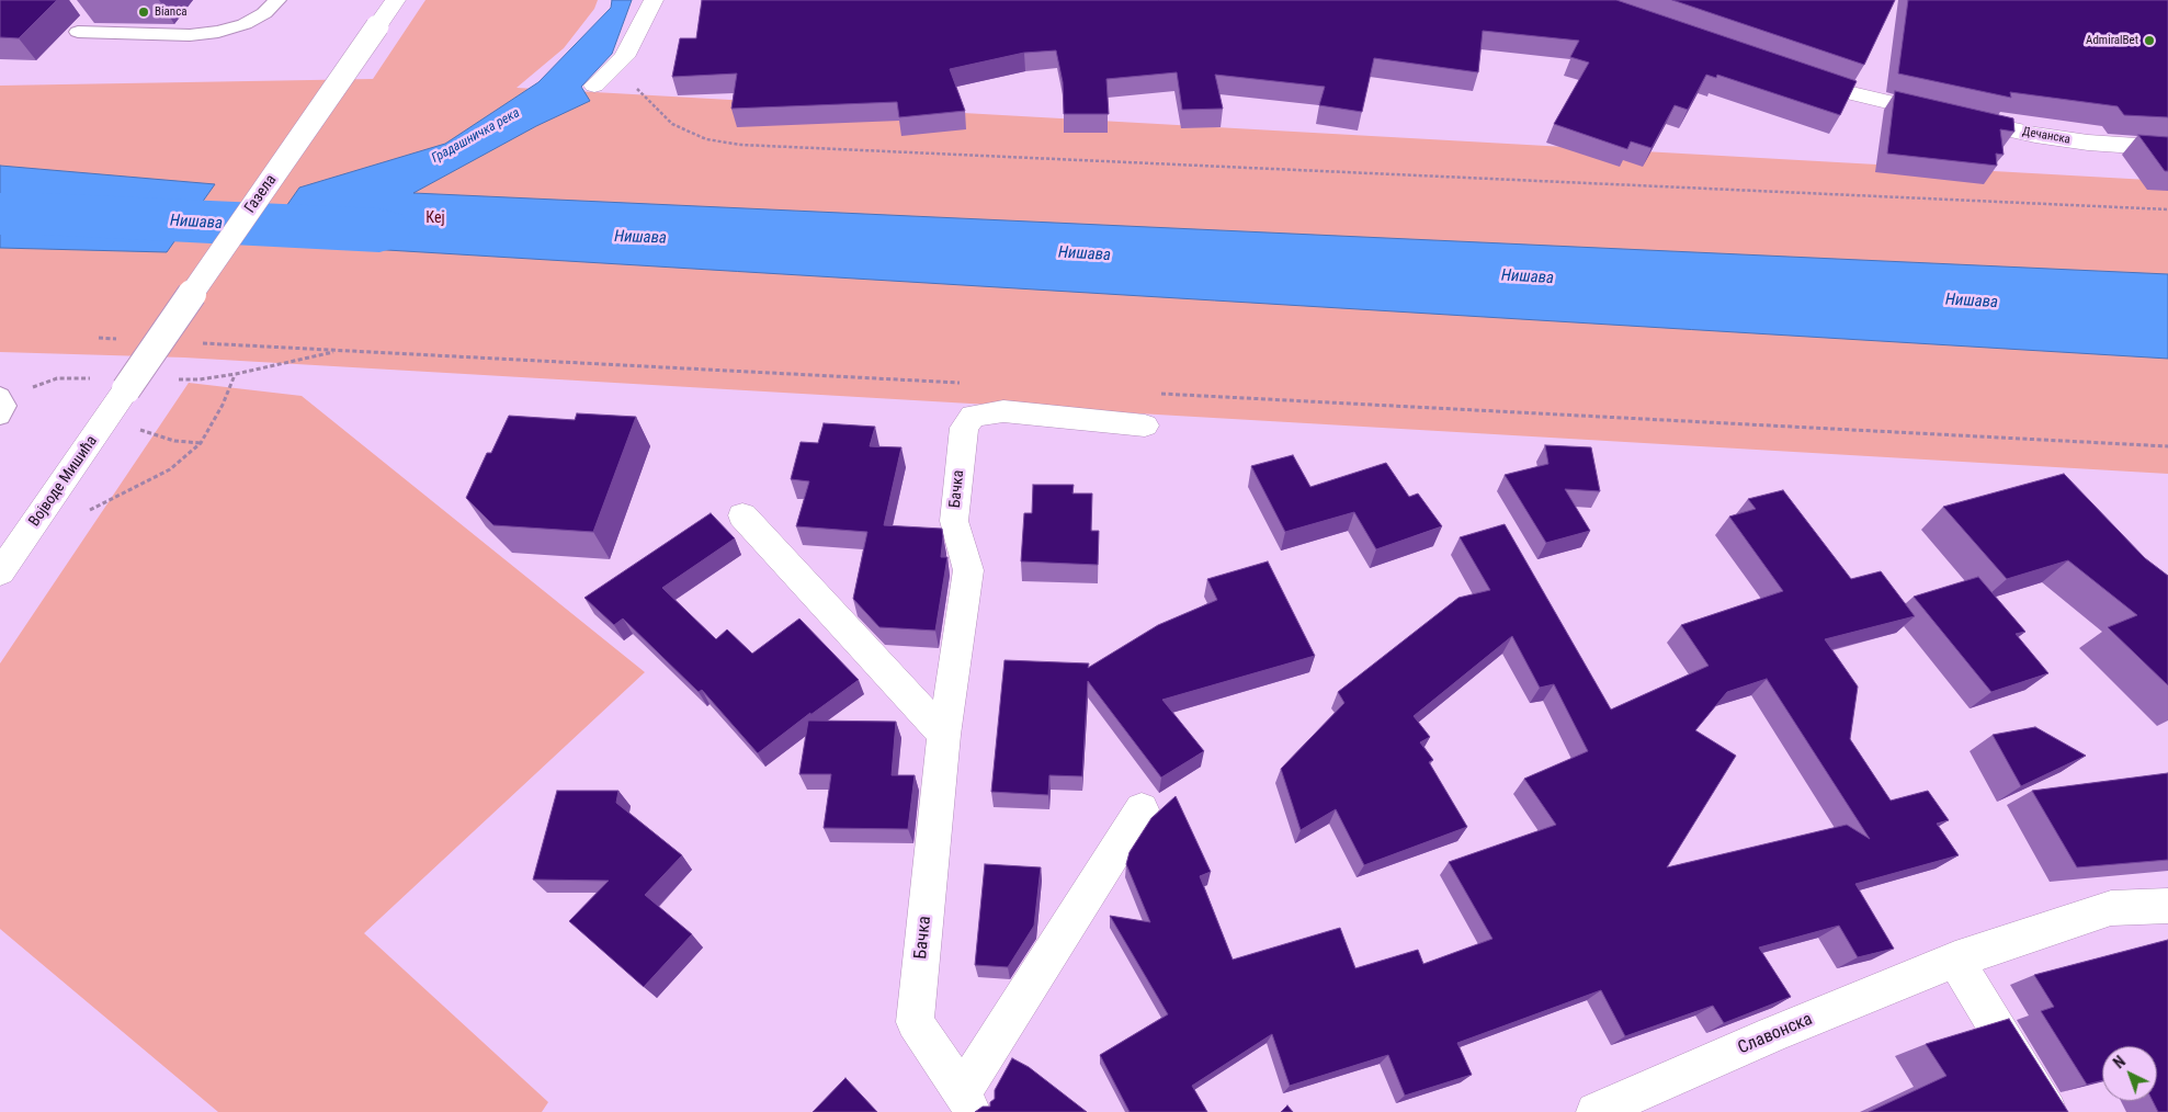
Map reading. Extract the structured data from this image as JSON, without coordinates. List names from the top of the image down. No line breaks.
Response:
{"streets":{"street":["Дечанска","Газела","Војводе Мишића","Бачка","Славонска"]},"crossings":[["Газела","Војводе Мишића"]],"water":["Градашничка река","Нишава"],"parks":["Кеј"],"places":["Bianca","AdmiralBet"],"north":"top left"}
